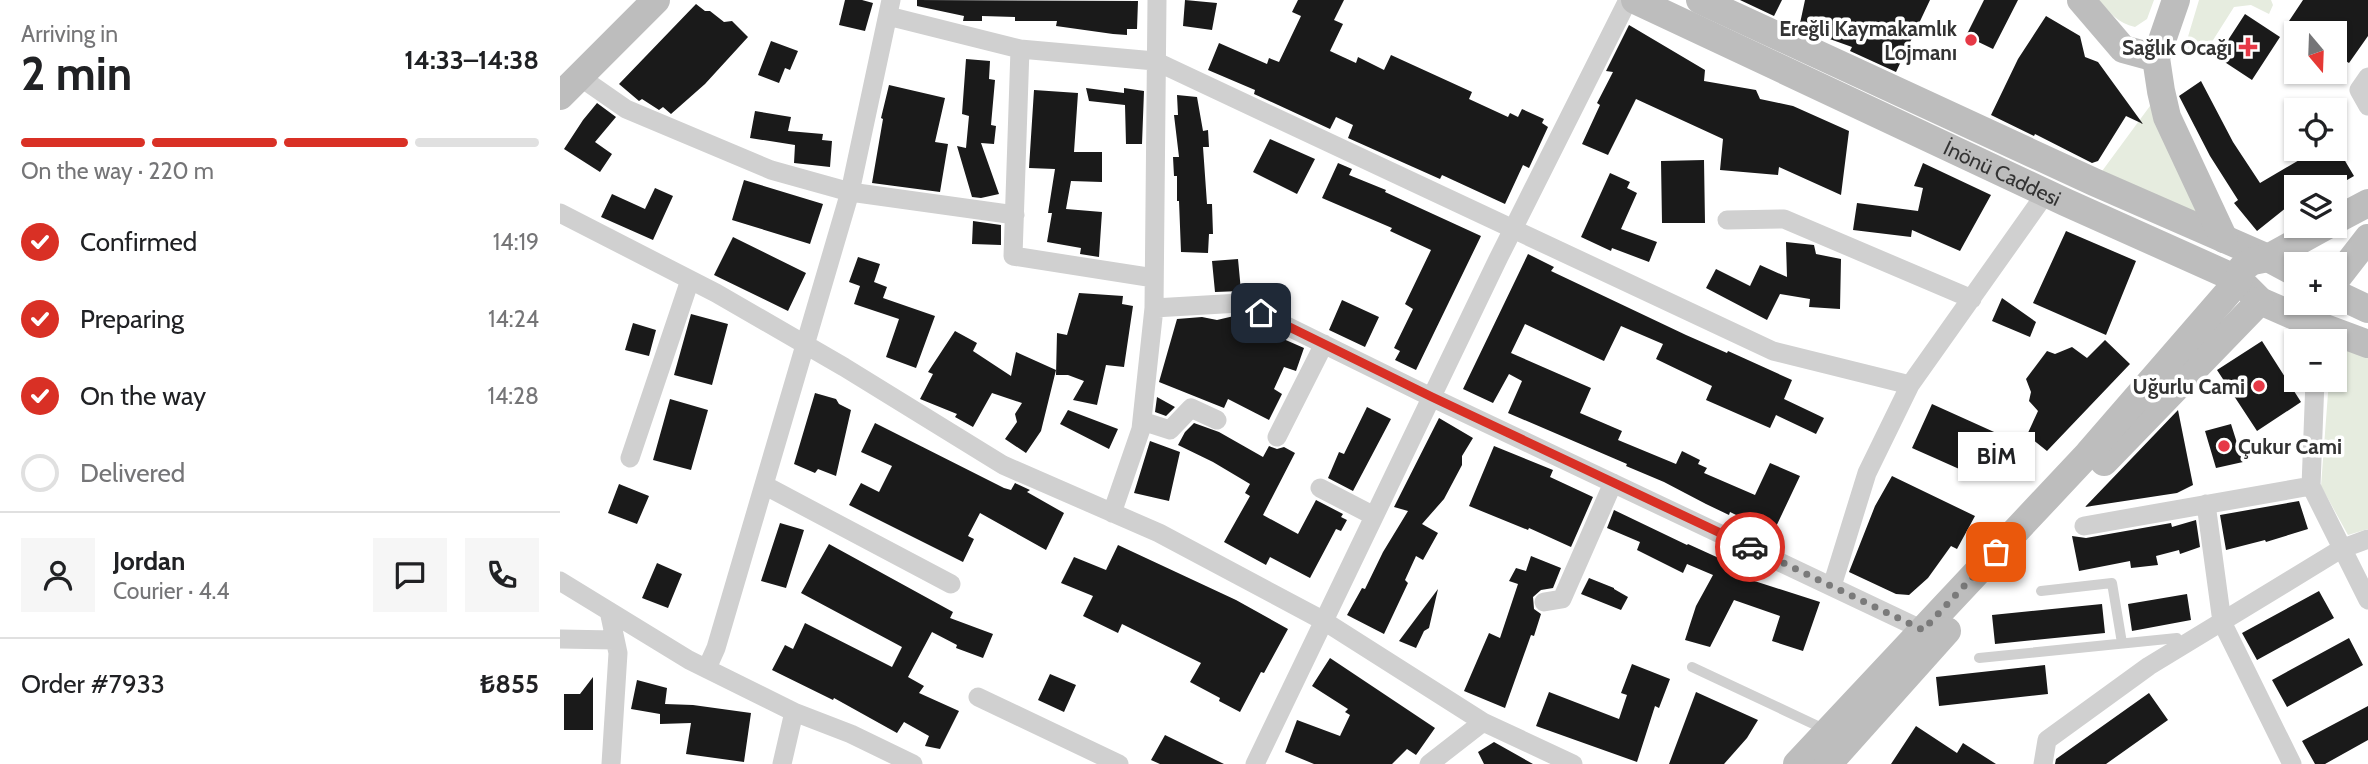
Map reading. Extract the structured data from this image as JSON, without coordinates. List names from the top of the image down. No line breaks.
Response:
{"streets":{"main road":["İnönü Caddesi"]},"places":{"other":["Ereğli Kaymakamlık Lojmanı","Uğurlu Cami","Çukur Cami","BİM"],"health":["Sağlık Ocağı"]},"north":"bottom","page":{"heading":["2 min","Arriving in","14:33–14:38"],"panel":["Jordan","Courier · 4.4","Order #7933","₺855"],"map_buttons":["+","−"],"bar":"On the way · 220 m","list":[["Confirmed","14:19"],["Preparing","14:24"],["On the way","14:28"],"Delivered"],"bubble":"BİM"}}
